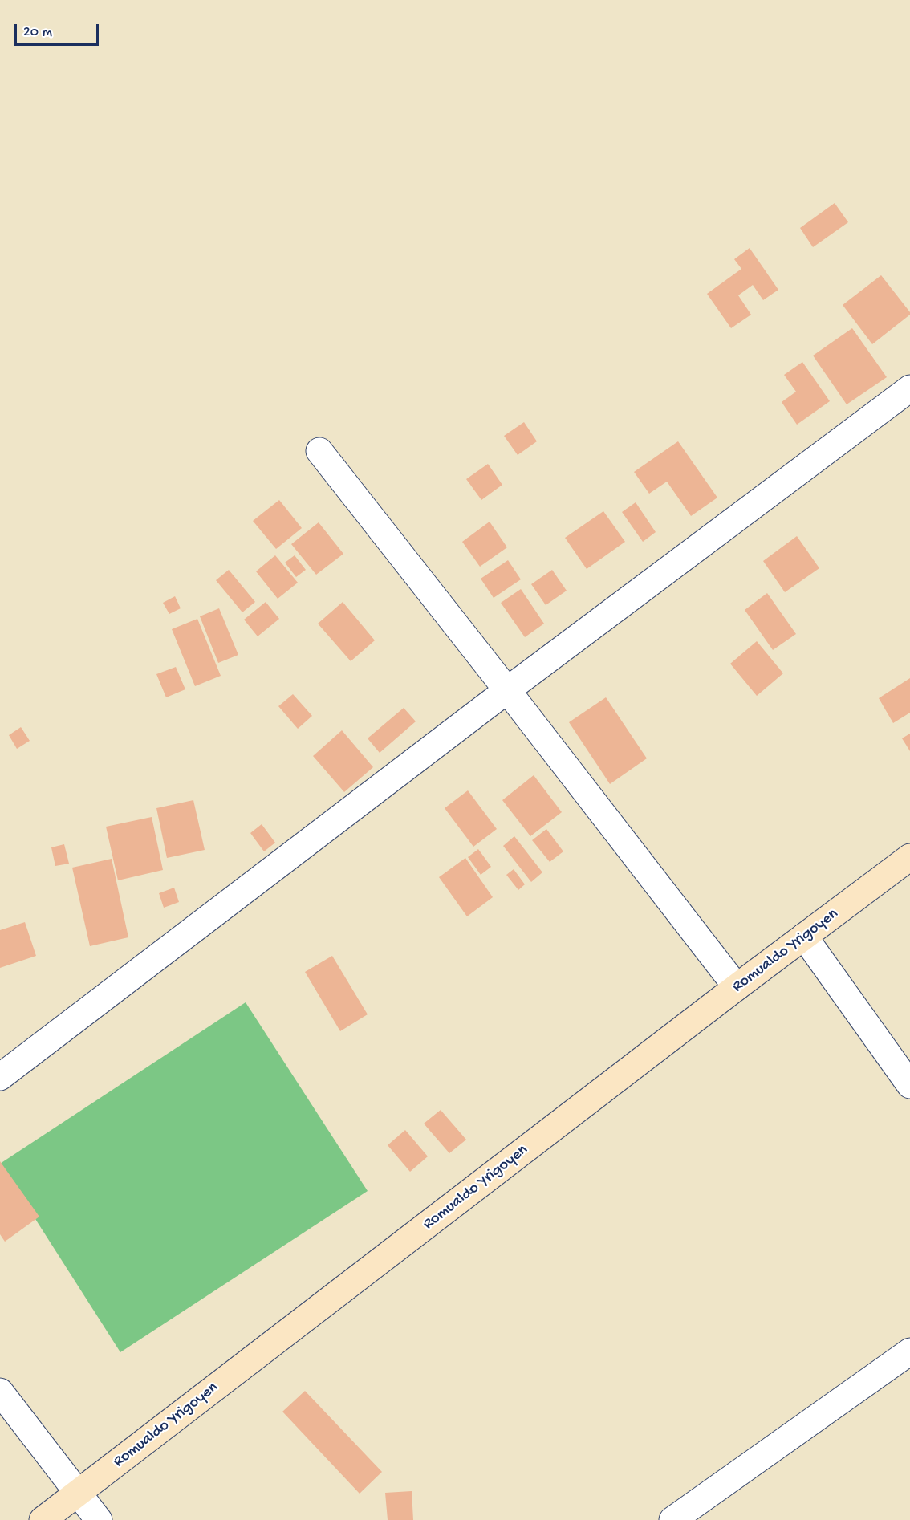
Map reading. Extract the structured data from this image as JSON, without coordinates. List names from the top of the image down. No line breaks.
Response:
{"streets":{"street":["Romualdo Yrigoyen"]},"scale_bar":"20 m"}
